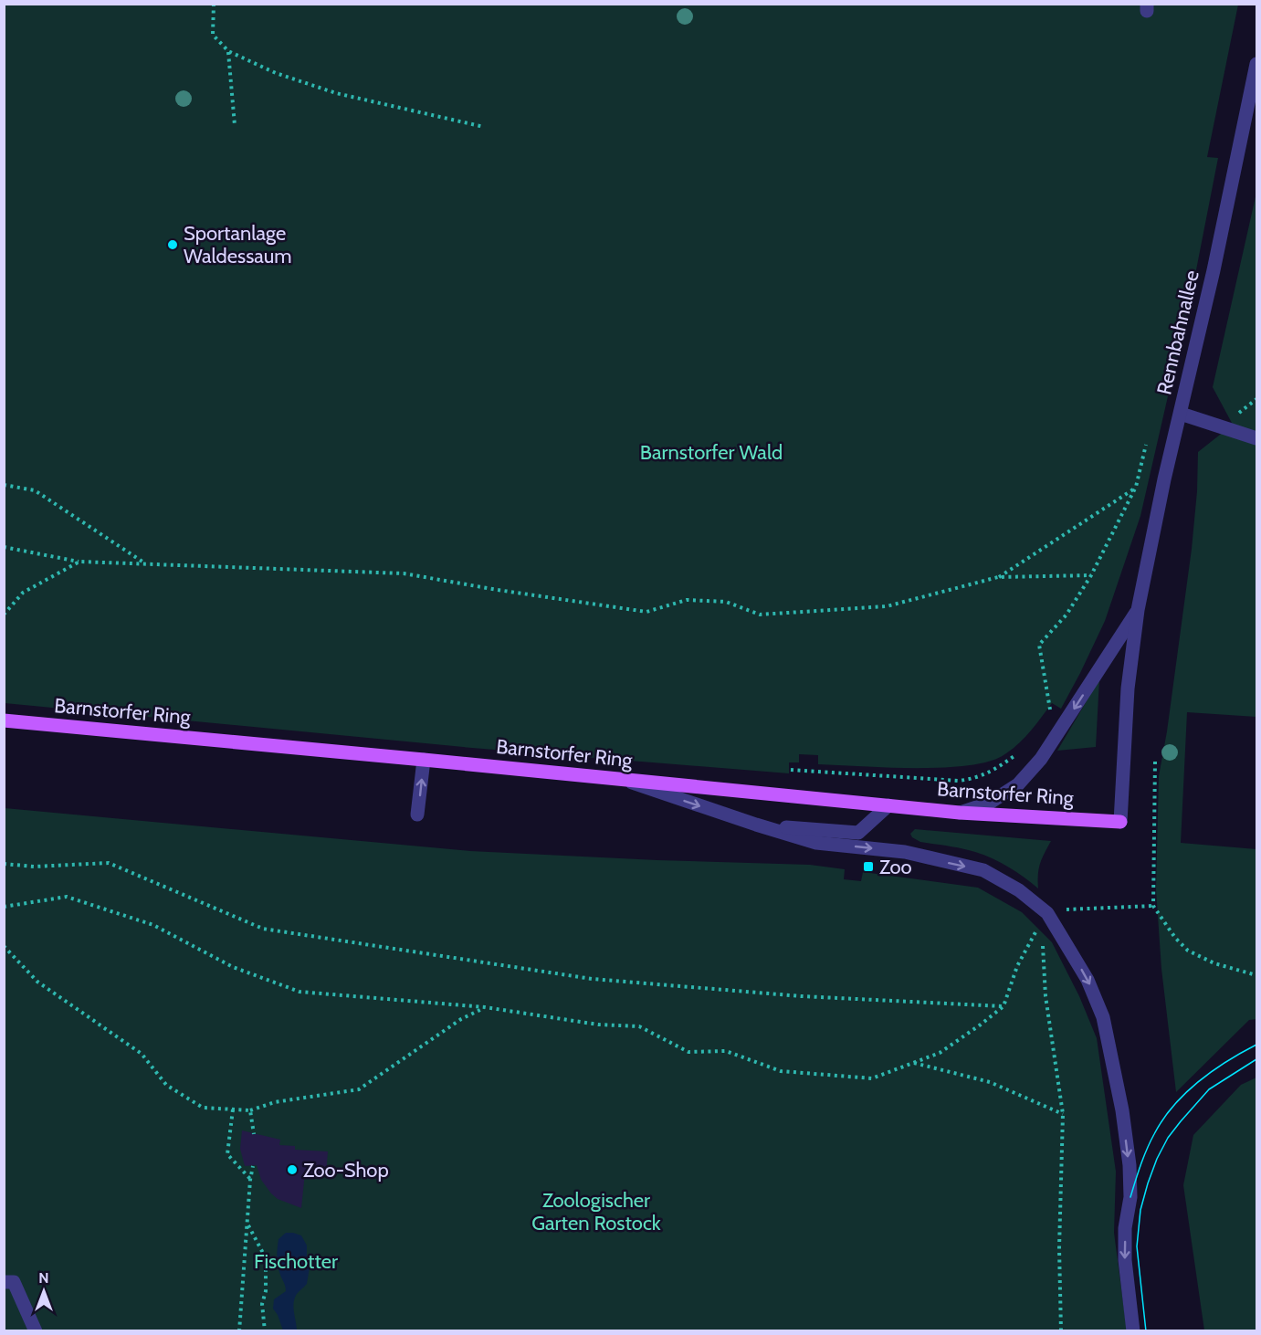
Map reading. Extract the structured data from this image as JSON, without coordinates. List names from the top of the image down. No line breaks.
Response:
{"streets":{"main road":["Barnstorfer Ring"],"street":["Rennbahnallee"]},"crossings":[["Rennbahnallee","Barnstorfer Ring"]],"parks":["Barnstorfer Wald","Zoologischer Garten Rostock","Fischotter"],"places":{"other":["Sportanlage Waldessaum","Zoo-Shop"],"transit":["Zoo"]},"north":"top"}
